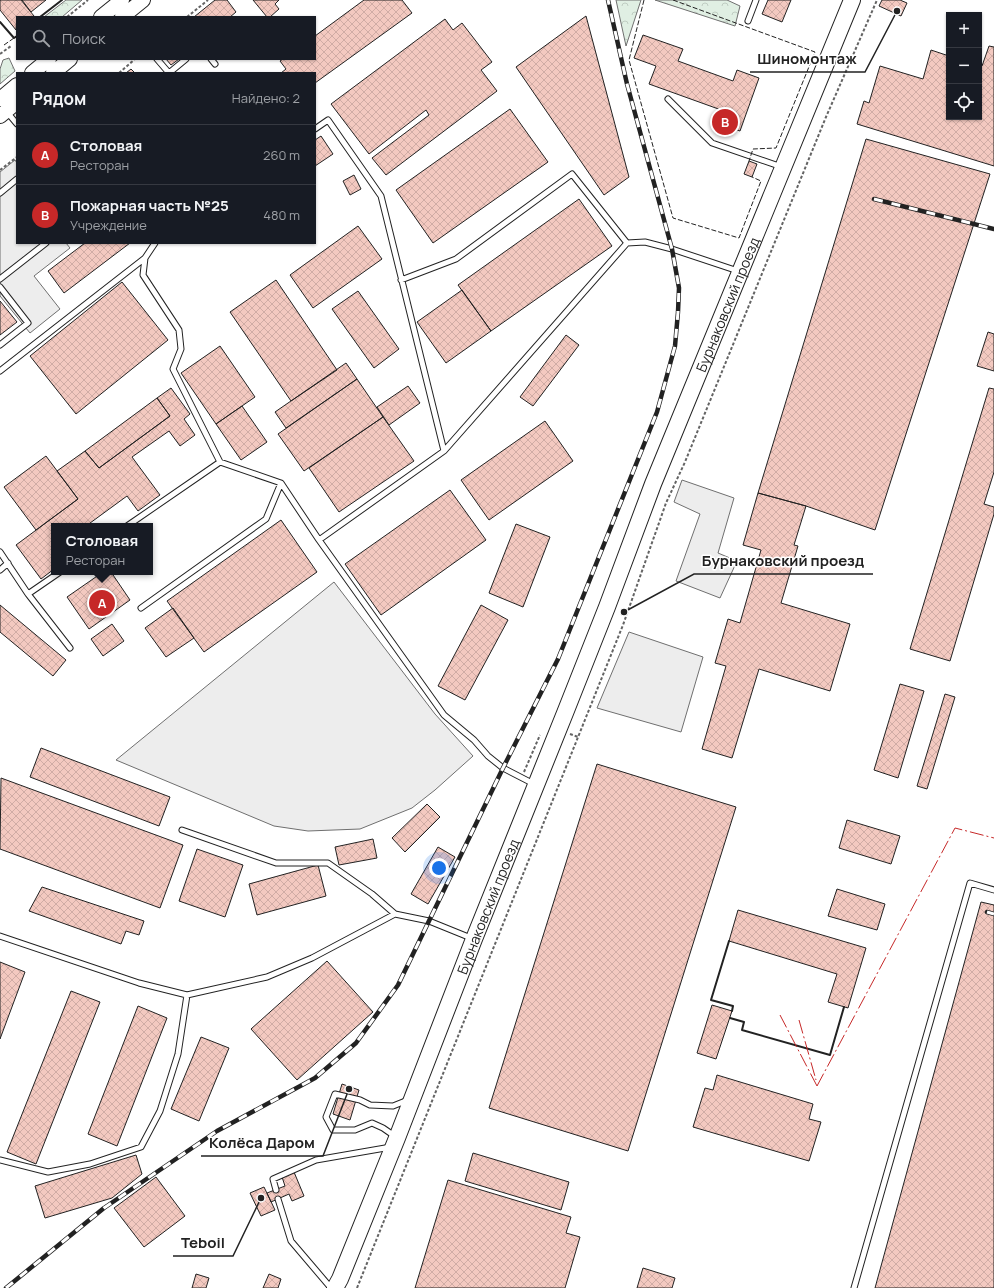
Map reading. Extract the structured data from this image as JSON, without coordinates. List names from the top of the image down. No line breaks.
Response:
{"streets":{"main road":["Бурнаковский проезд"]},"places":["Шиномонтаж","Бурнаковский проезд","Колёса Даром","Teboil"],"page":{"map_buttons":["+","−"],"search":"Поиск","heading":["Рядом","Найдено: 2"],"pins":["B","A"],"list":[{"mark":"A","name":"Столовая","note":"Ресторан","value":"260 m"},{"mark":"B","name":"Пожарная часть №25","note":"Учреждение","value":"480 m"}],"popup":["Столовая","Ресторан"]}}
